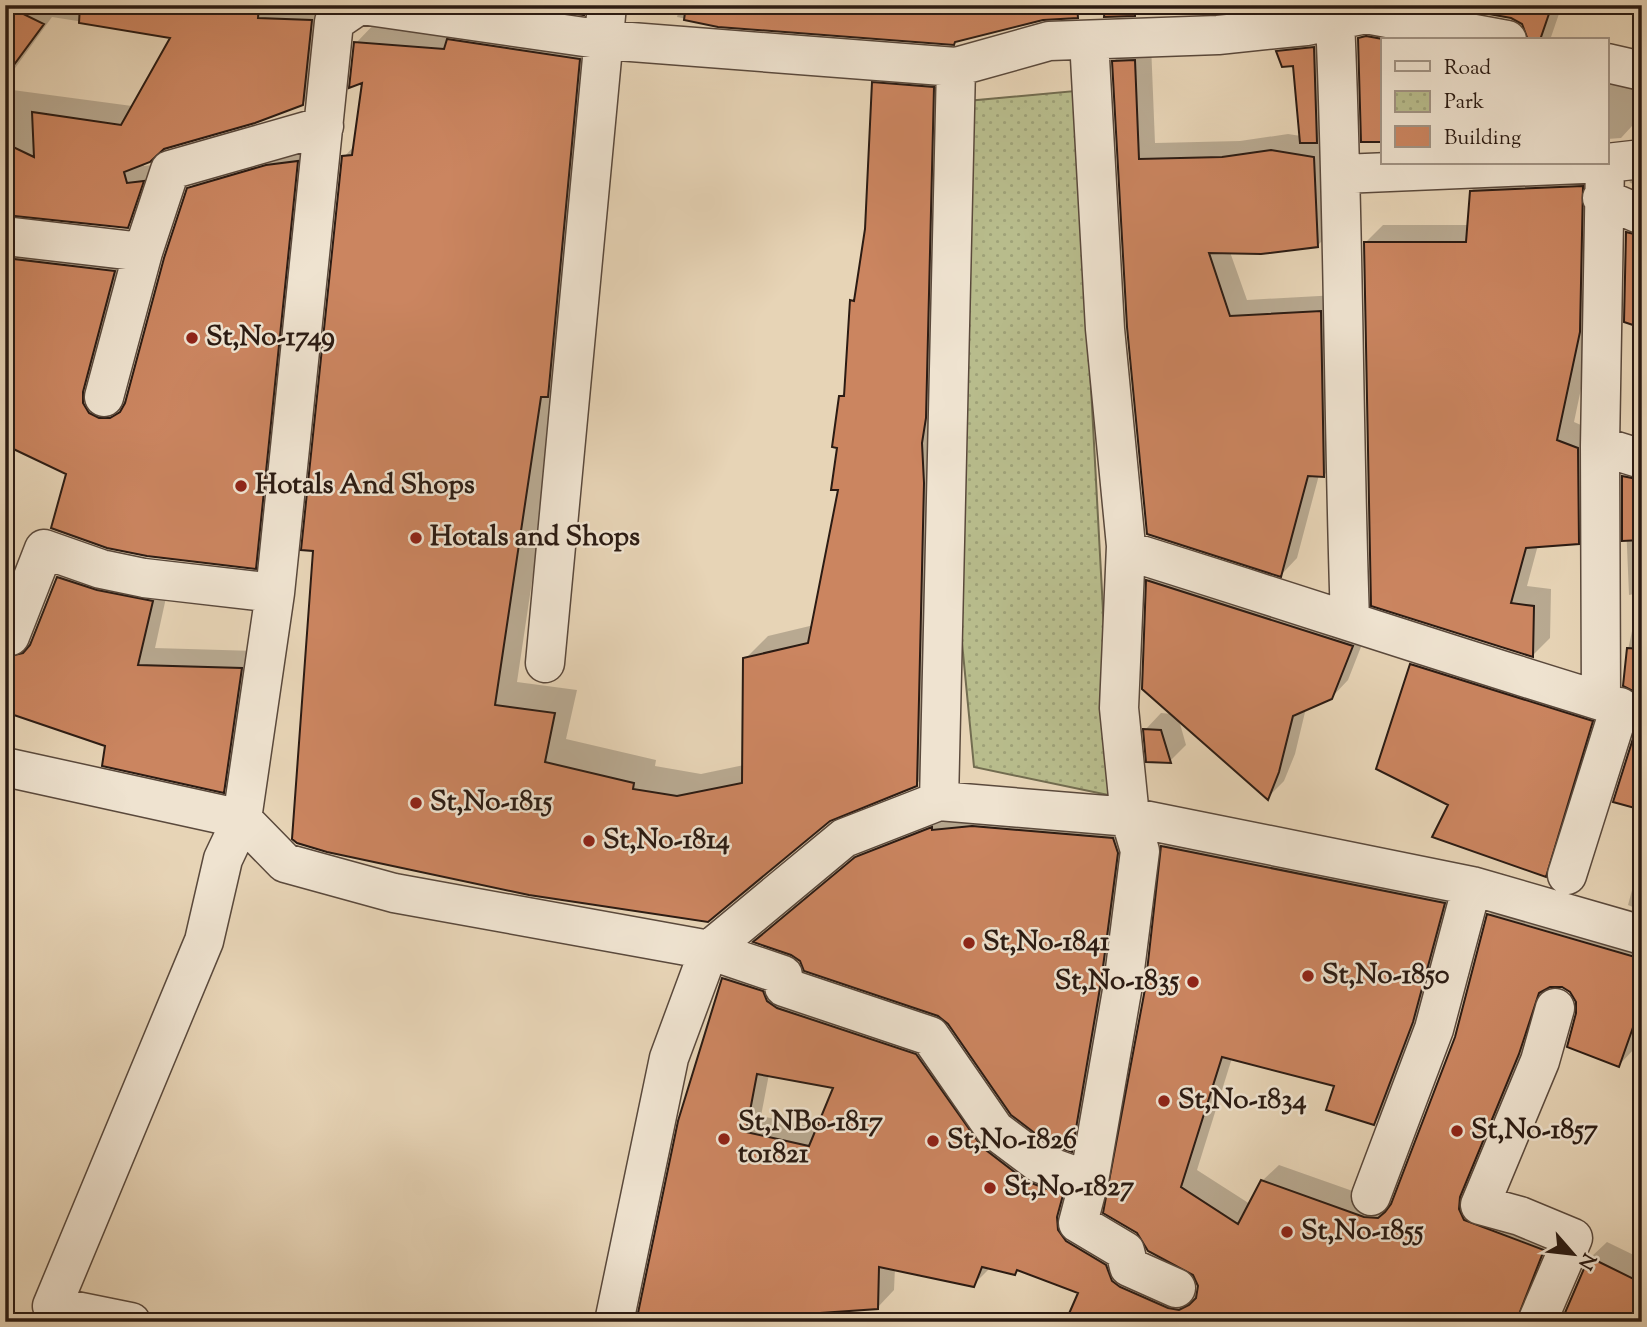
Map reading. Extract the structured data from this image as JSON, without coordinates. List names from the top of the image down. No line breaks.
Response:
{"places":["St,No-1749","Hotals And Shops","Hotals and Shops","St,No-1815","St,No-1814","St,No-1841","St,No-1850","St,No-1835","St,No-1834","St,No-1857","St,NBo-1817 to1821","St,No-1826","St,No-1827","St,No-1855"],"legend":["Road","Park","Building"],"north":"bottom right"}
